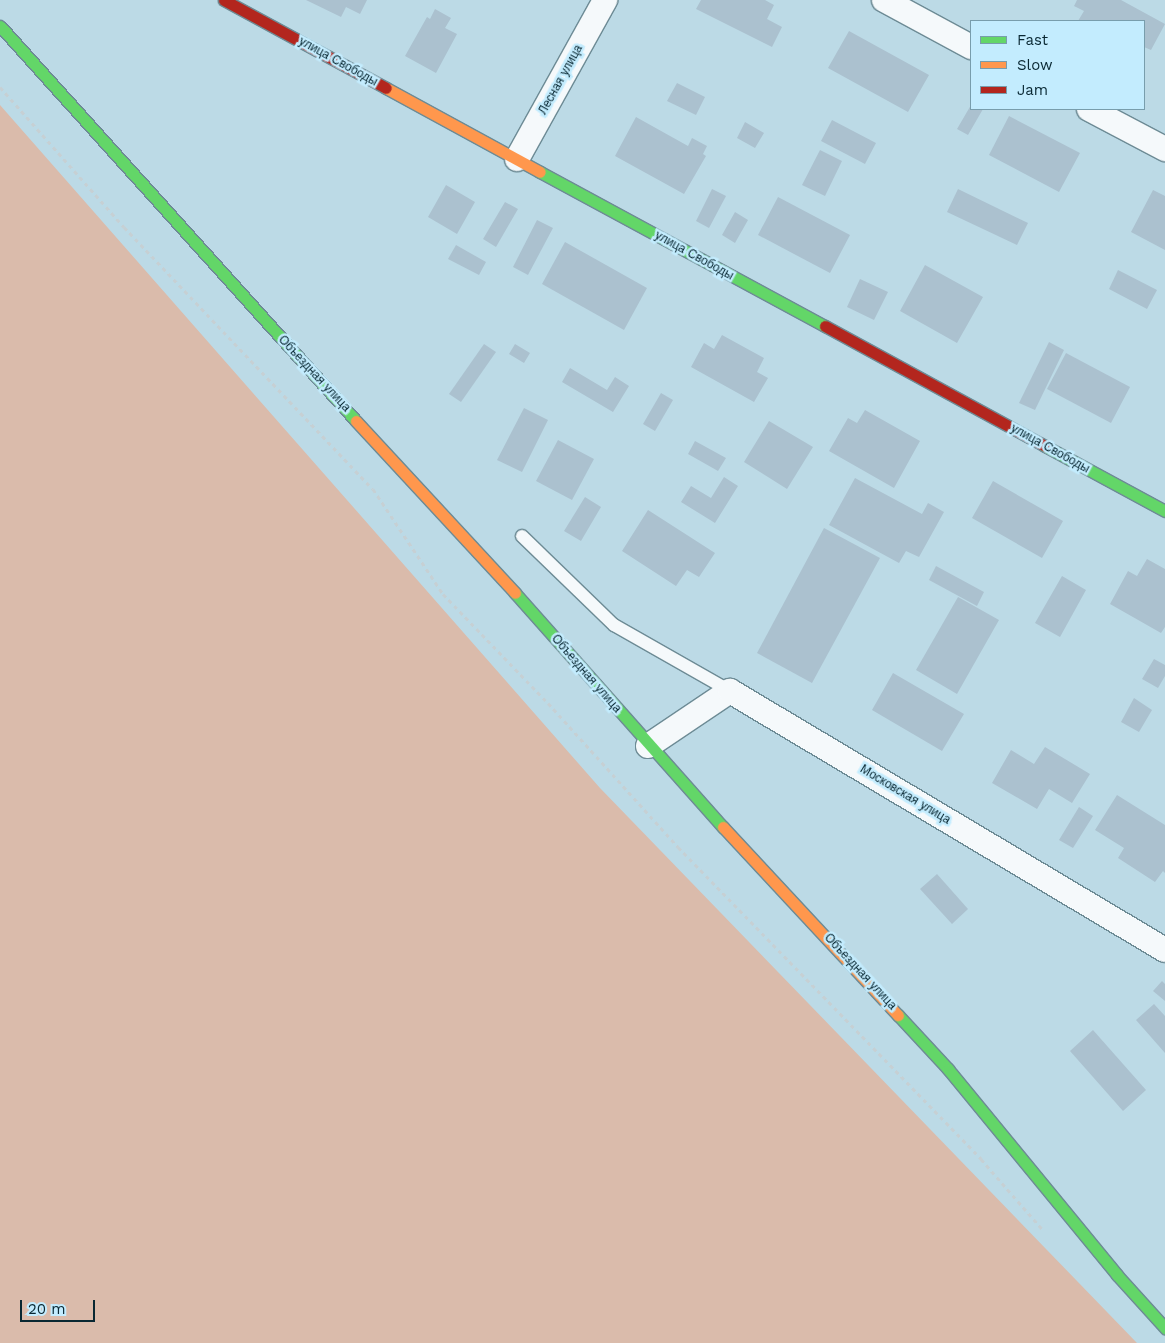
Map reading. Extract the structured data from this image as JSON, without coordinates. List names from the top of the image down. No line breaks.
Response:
{"streets":{"street":["улица Свободы","Лесная улица","Объездная улица","Московская улица"]},"crossings":[["улица Свободы","Лесная улица"]],"legend":["Fast","Slow","Jam"],"scale_bar":"20 m"}
